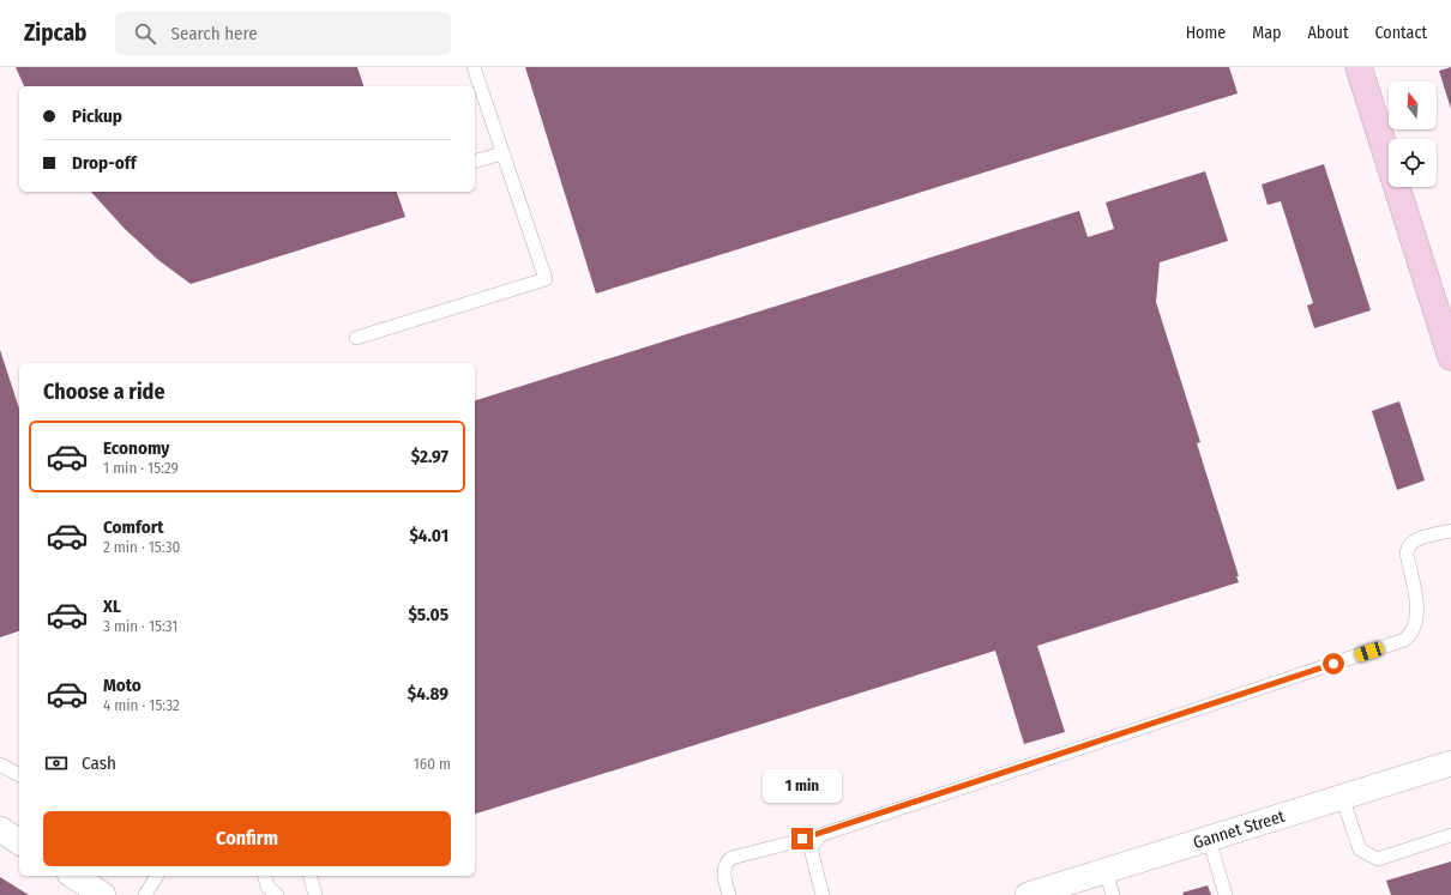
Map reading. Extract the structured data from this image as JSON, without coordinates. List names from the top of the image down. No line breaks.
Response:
{"streets":{"street":["Gannet Street"]},"north":"top","page":{"header":"Zipcab","search":"Search here","nav":["Home","Map","About","Contact"],"banner":["Pickup","Drop-off"],"heading":"Choose a ride","list":[{"name":"Economy","note":"1 min · 15:29","value":"$2.97"},{"name":"Comfort","note":"2 min · 15:30","value":"$4.01"},{"name":"XL","note":"3 min · 15:31","value":"$5.05"},{"name":"Moto","note":"4 min · 15:32","value":"$4.89"}],"pay":["Cash","160 m"],"bubble":"1 min","buttons":"Confirm"}}
